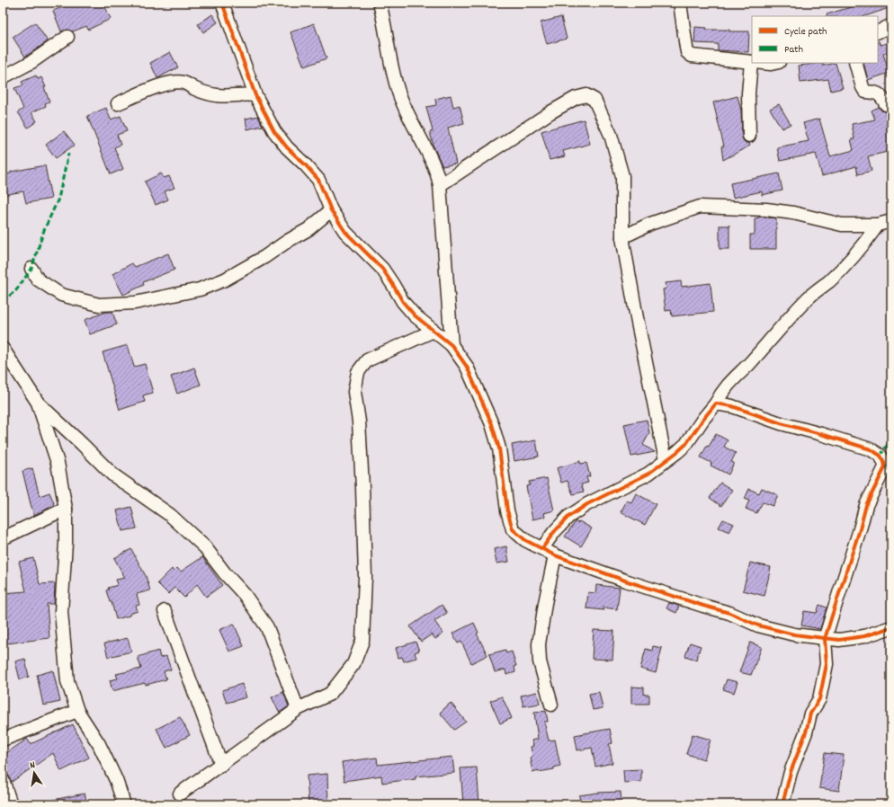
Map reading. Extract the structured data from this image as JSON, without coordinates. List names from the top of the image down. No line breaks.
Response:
{"legend":["Cycle path","Path"],"north":"top"}
